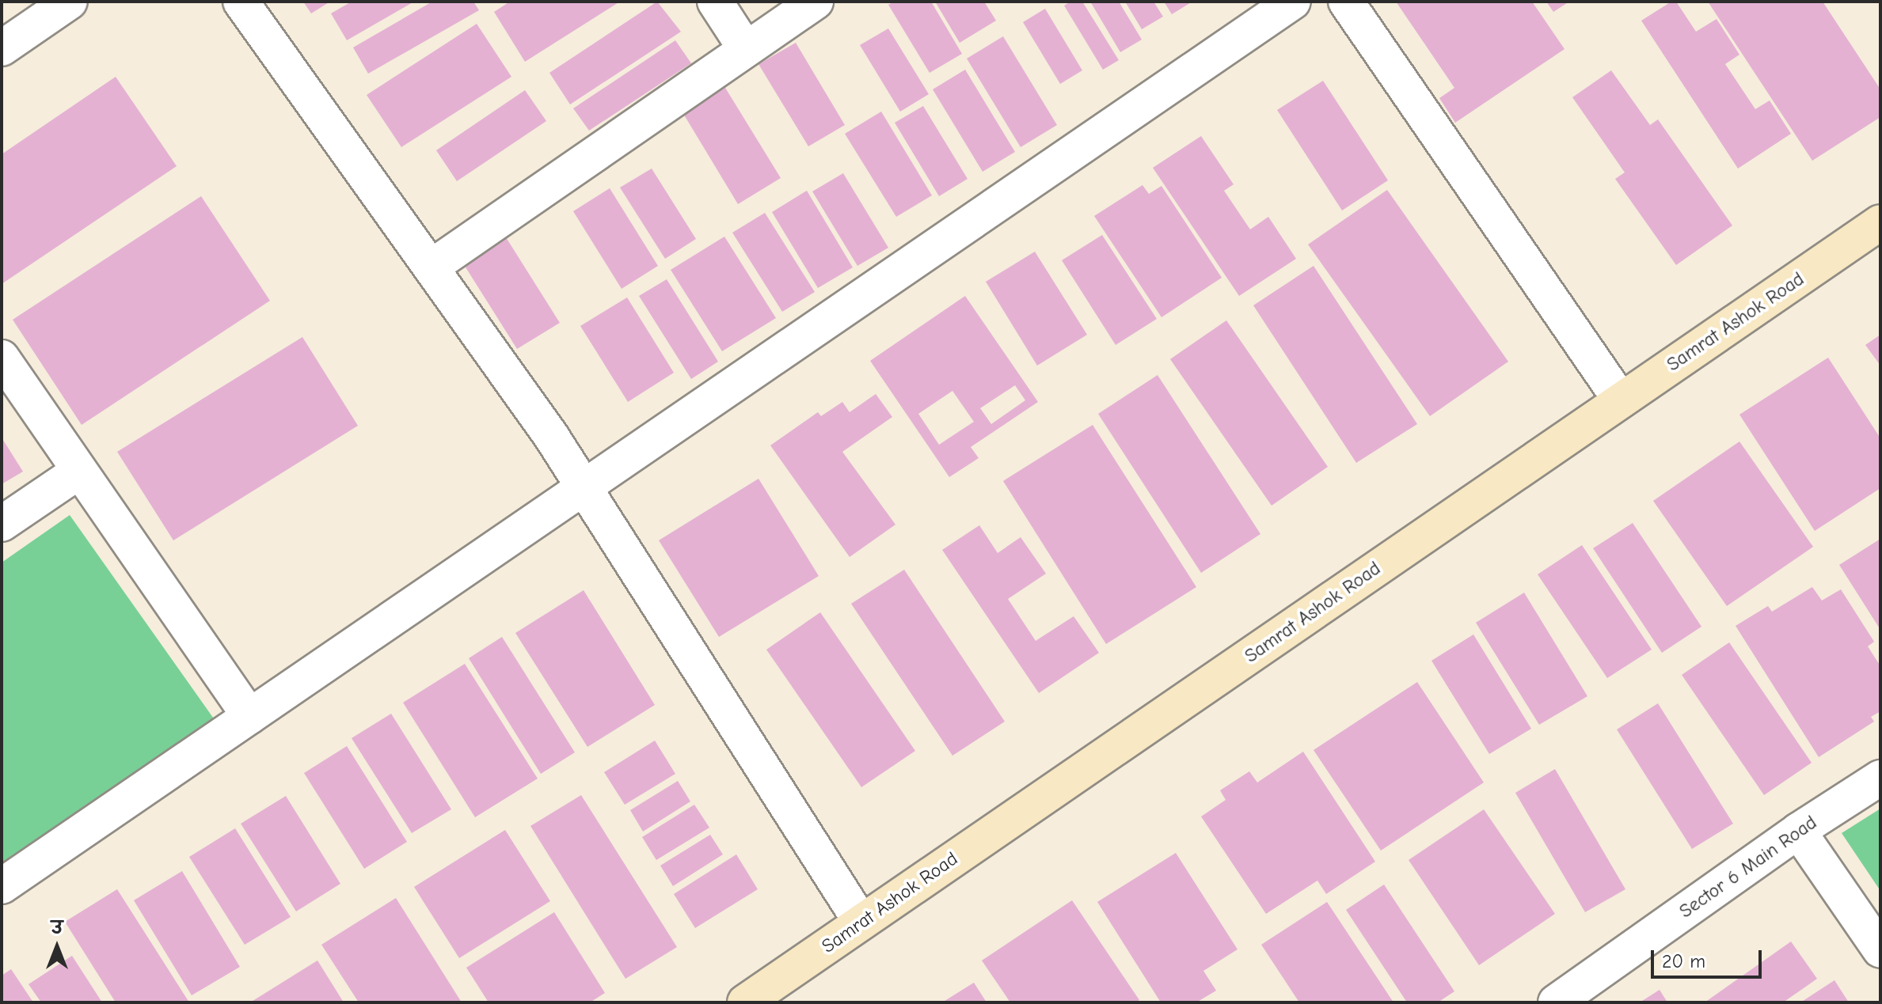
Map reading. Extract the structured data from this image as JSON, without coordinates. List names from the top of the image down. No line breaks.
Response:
{"streets":{"street":["Samrat Ashok Road","Sector 6 Main Road"]},"scale_bar":"20 m","north":"top"}
